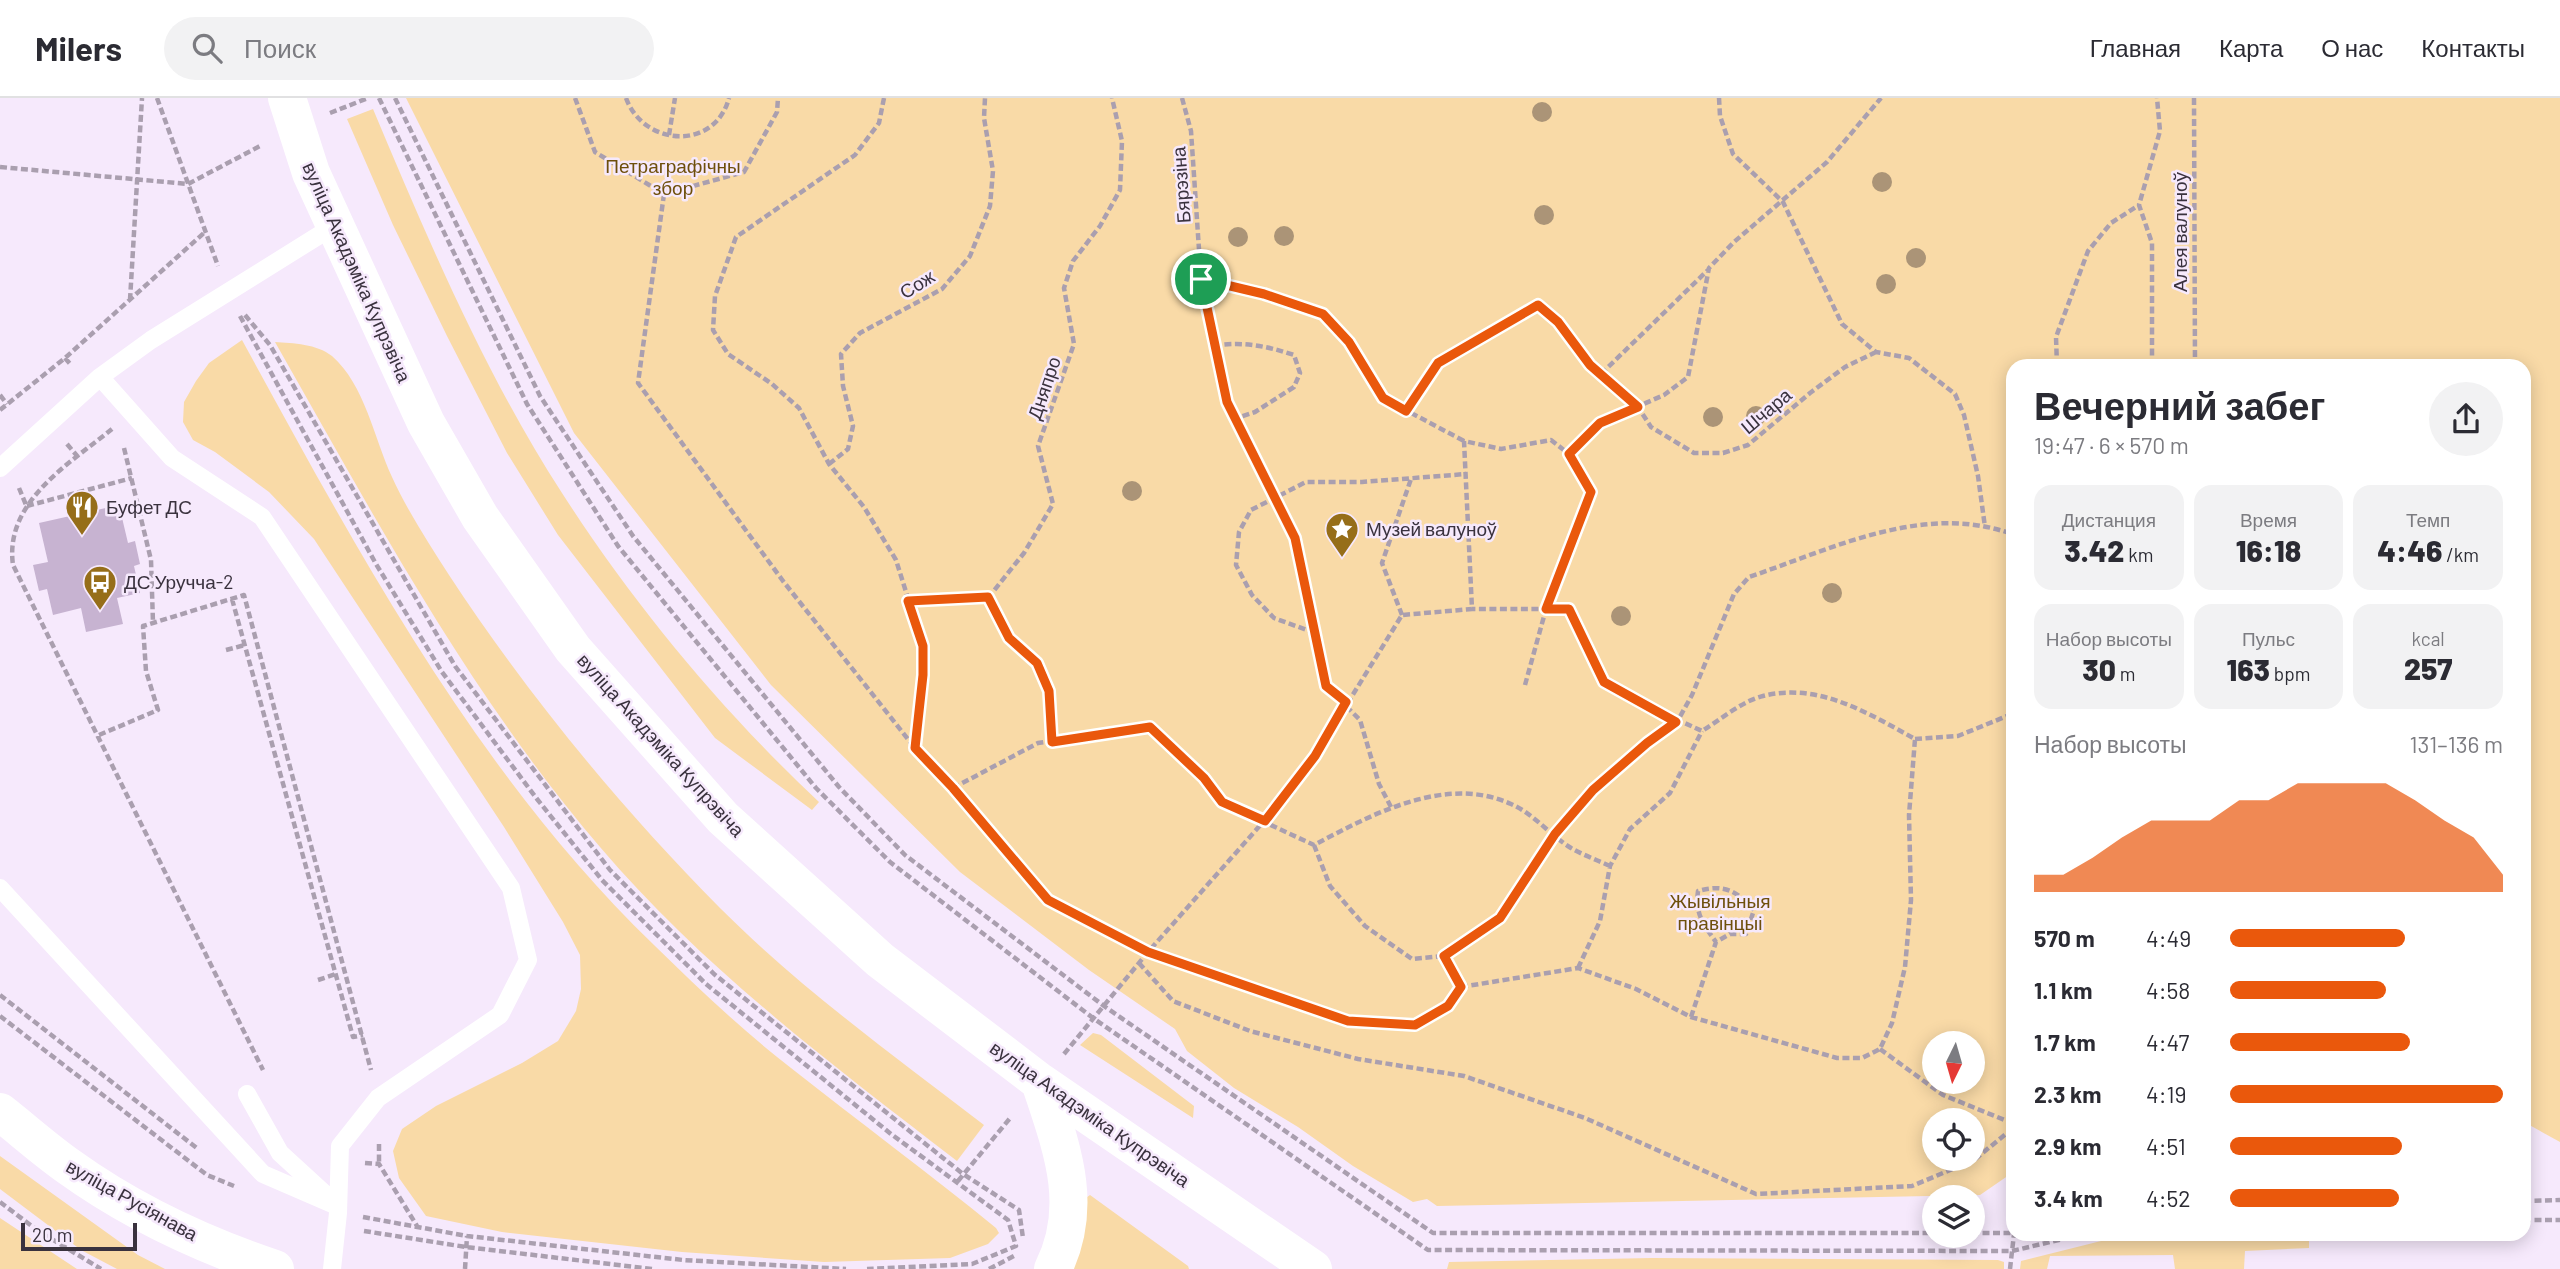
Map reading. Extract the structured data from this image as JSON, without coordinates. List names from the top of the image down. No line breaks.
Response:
{"streets":{"main road":["вуліца Акадэміка Купрэвіча","вуліца Русіянава"],"path":["Бярэзіна","Алея валуноў","Сож","Дняпро","Шчара"]},"parks":["Петраграфічны збор","Жывільныя правінцыі"],"places":{"restaurant":["Буфет ДС"],"place":["Музей валуноў"],"bus stop":["ДС Уручча-2"]},"scale_bar":"20 m","north":"bottom","page":{"header":"Milers","search":"Поиск","nav":["Главная","Карта","О нас","Контакты"],"heading":["Вечерний забег","19:47 · 6 × 570 m"],"stats":[["Дистанция","3.42 km"],["Время","16:18"],["Темп","4:46 /km"],["Набор высоты","30 m"],["Пульс","163 bpm"],["kcal","257"]],"chart":["Набор высоты","131–136 m"],"list":[{"name":"570 m","note":"4:49"},{"name":"1.1 km","note":"4:58"},{"name":"1.7 km","note":"4:47"},{"name":"2.3 km","note":"4:19"},{"name":"2.9 km","note":"4:51"},{"name":"3.4 km","note":"4:52"}],"scale":"20 m"}}
